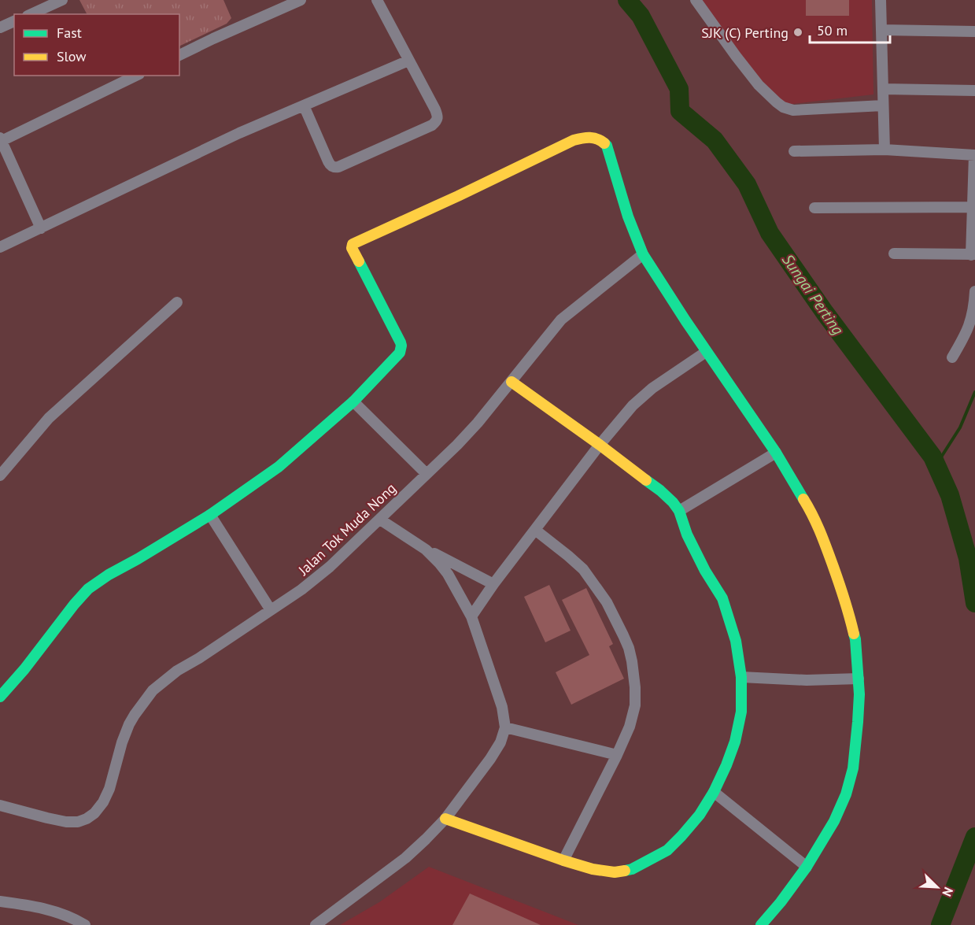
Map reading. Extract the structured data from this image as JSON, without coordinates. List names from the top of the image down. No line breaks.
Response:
{"streets":{"street":["Jalan Tok Muda Nong"]},"water":["Sungai Perting"],"places":["SJK (C) Perting"],"legend":["Fast","Slow"],"scale_bar":"50 m","north":"bottom right"}
